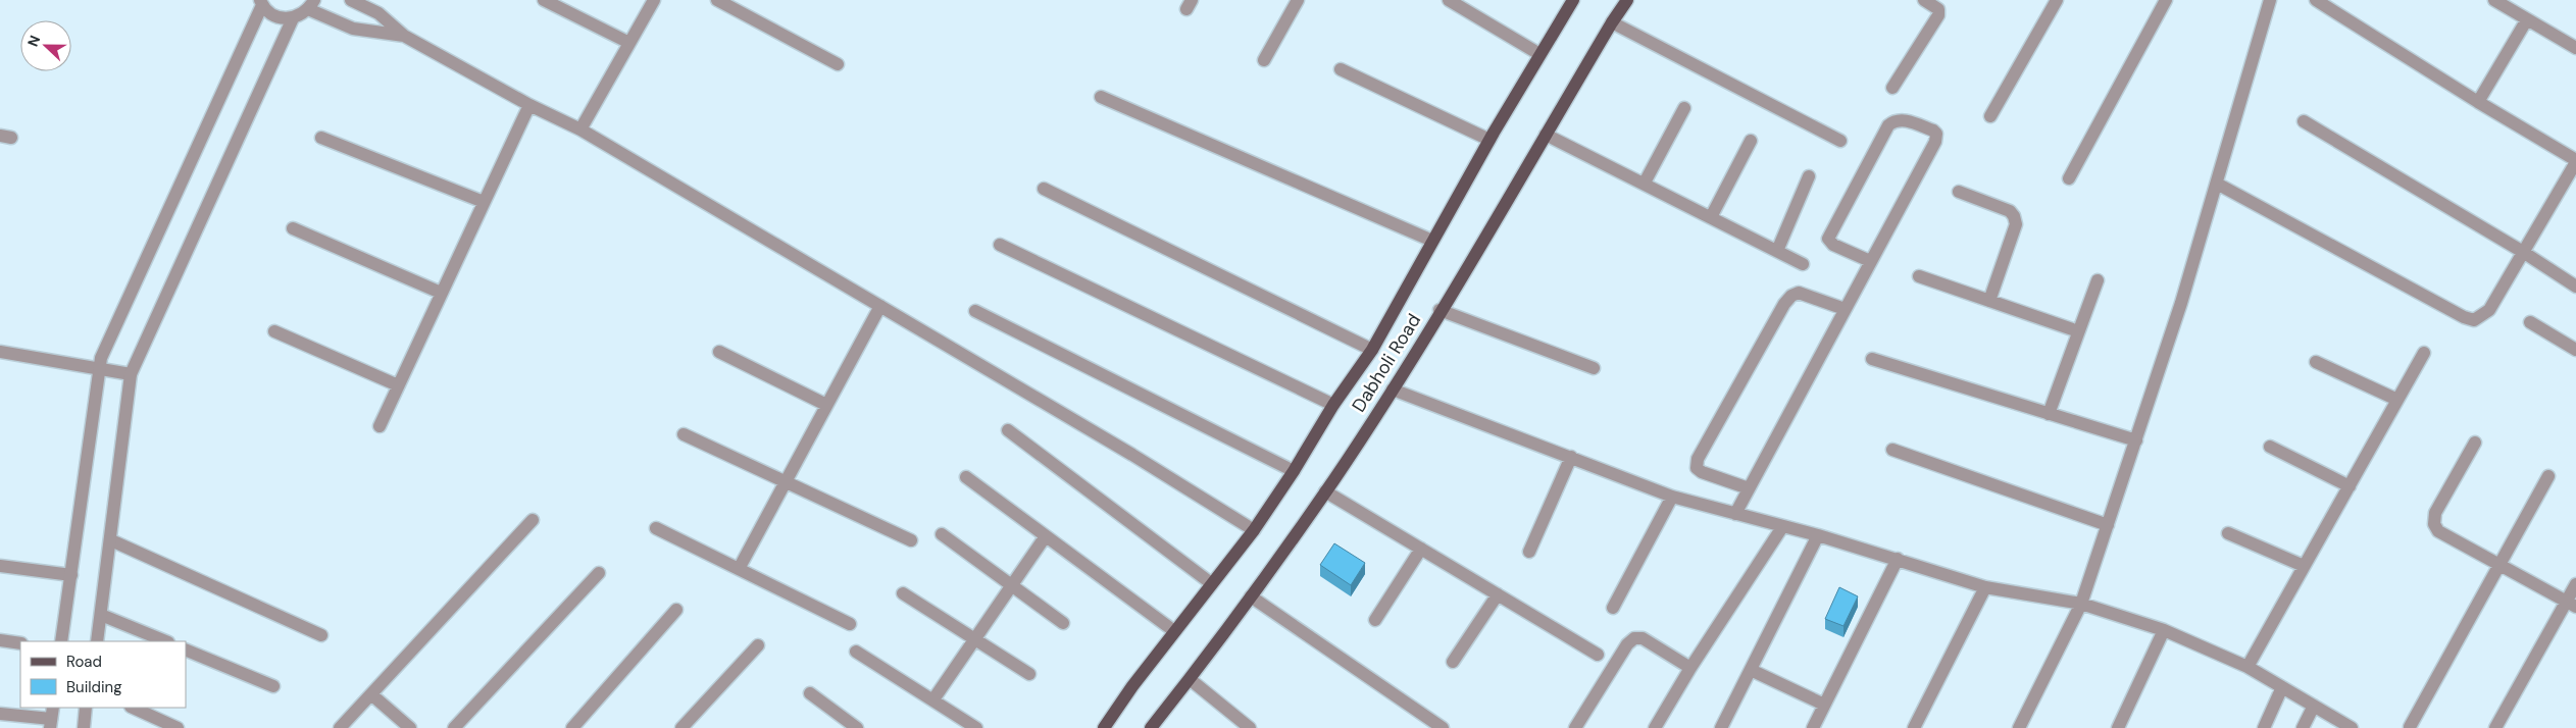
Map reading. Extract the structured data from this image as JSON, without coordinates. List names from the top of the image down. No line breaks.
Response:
{"streets":{"main road":["Dabholi Road"]},"legend":["Road","Building"],"north":"left"}
